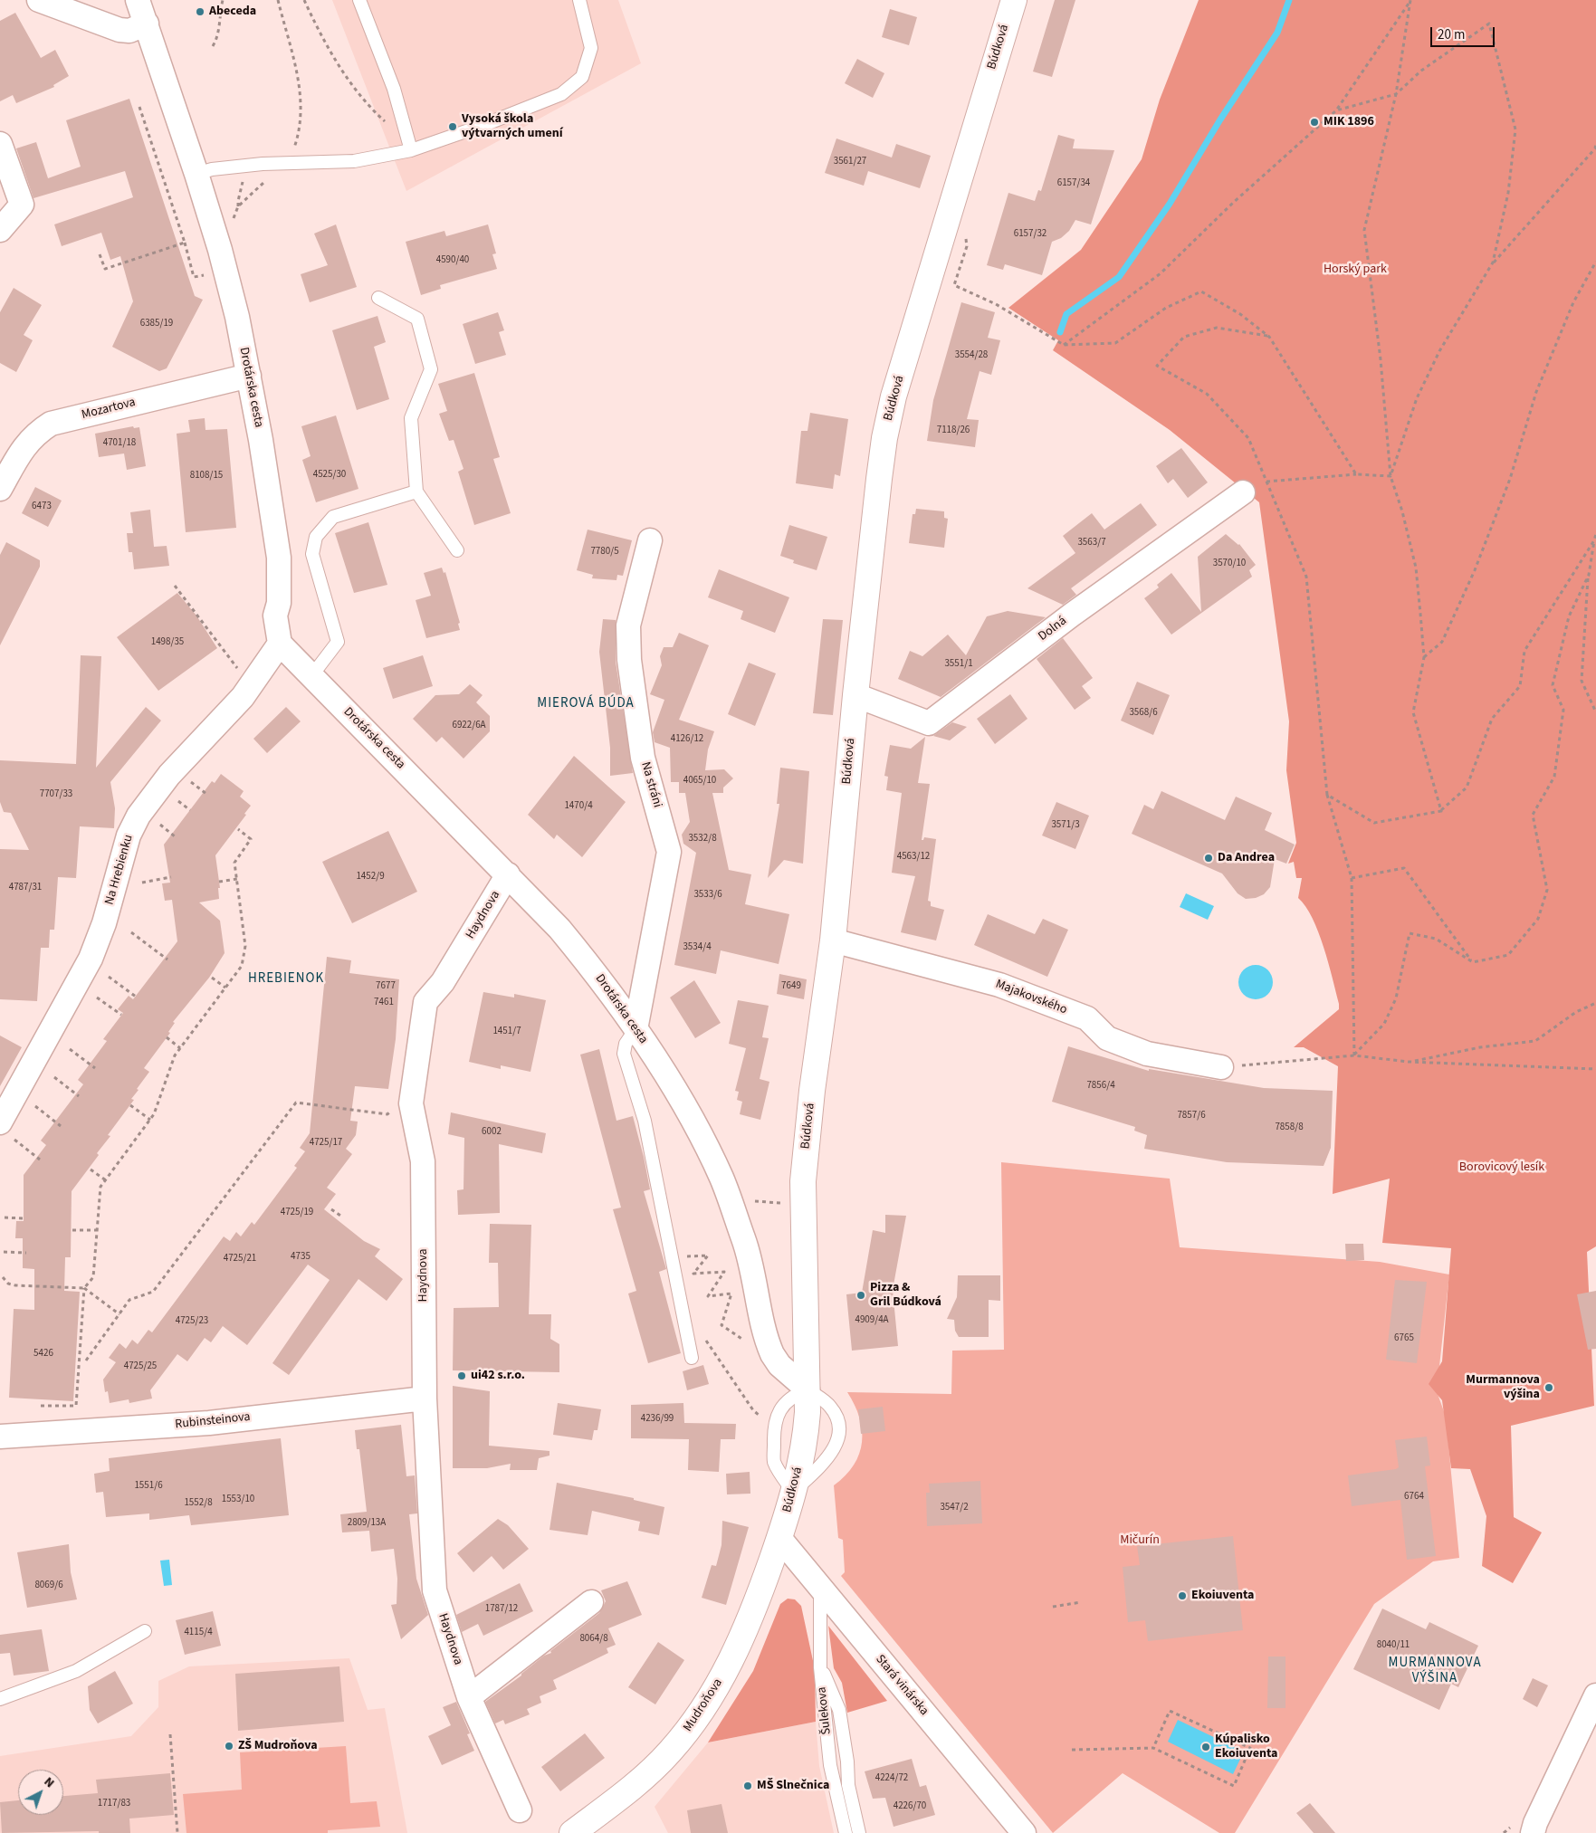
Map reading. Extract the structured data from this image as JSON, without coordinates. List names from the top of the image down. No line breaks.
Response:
{"streets":{"street":["Búdková","Drotárska cesta","Mozartova","Dolná","Na stráni","Na Hrebienku","Haydnova","Majakovského","Rubinsteinova","Stará vinárska","Mudroňova"],"lane":["Šulekova"]},"crossings":[["Búdková","Drotárska cesta"],["Búdková","Dolná"],["Búdková","Majakovského"],["Búdková","Stará vinárska"],["Búdková","Mudroňova"],["Drotárska cesta","Mozartova"],["Drotárska cesta","Na stráni"],["Drotárska cesta","Na Hrebienku"],["Drotárska cesta","Haydnova"],["Haydnova","Rubinsteinova"],["Stará vinárska","Mudroňova"],["Stará vinárska","Šulekova"]],"districts":["MIEROVÁ BÚDA","HREBIENOK","MURMANNOVA VÝŠINA"],"parks":["Horský park","Borovicový lesík","Mičurín"],"places":["Abeceda","MIK 1896","Vysoká škola výtvarných umení","Da Andrea","Pizza & Gril Búdková","ui42 s.r.o.","Murmannova výšina","Ekoiuventa","ZŠ Mudroňova","Kúpalisko Ekoiuventa","MŠ Slnečnica"],"house_numbers":["3561/27","6157/34","6157/32","4590/40","6385/19","3554/28","7118/26","4701/18","4525/30","8108/15","6473","3563/7","7780/5","3570/10","1498/35","3551/1","3568/6","6922/6A","4126/12","4065/10","7707/33","1470/4","3571/3","3532/8","4563/12","1452/9","4787/31","3533/6","3534/4","7677","7649","7461","1451/7","7856/4","7857/6","7858/8","6002","4725/17","4725/19","4735","4725/21","4909/4A","4725/23","6765","5426","4725/25","4236/99","1551/6","6764","1553/10","1552/8","3547/2","2809/13A","8069/6","1787/12","4115/4","8064/8","8040/11","4224/72","1717/83","4226/70"],"scale_bar":"20 m","north":"top right"}
